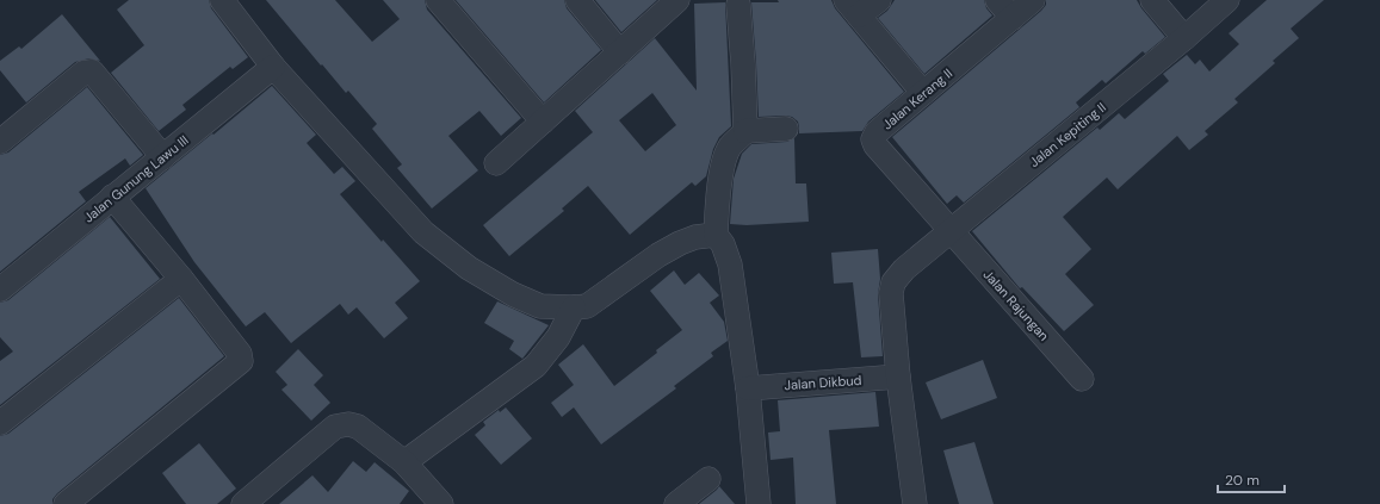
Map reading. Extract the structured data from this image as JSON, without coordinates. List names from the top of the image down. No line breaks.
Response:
{"streets":{"street":["Jalan Kerang II","Jalan Kepiting II","Jalan Gunung Lawu III","Jalan Rajungan","Jalan Dikbud"]},"crossings":[["Jalan Kerang II","Jalan Kepiting II"],["Jalan Kerang II","Jalan Rajungan"],["Jalan Kepiting II","Jalan Rajungan"]],"scale_bar":"20 m"}
